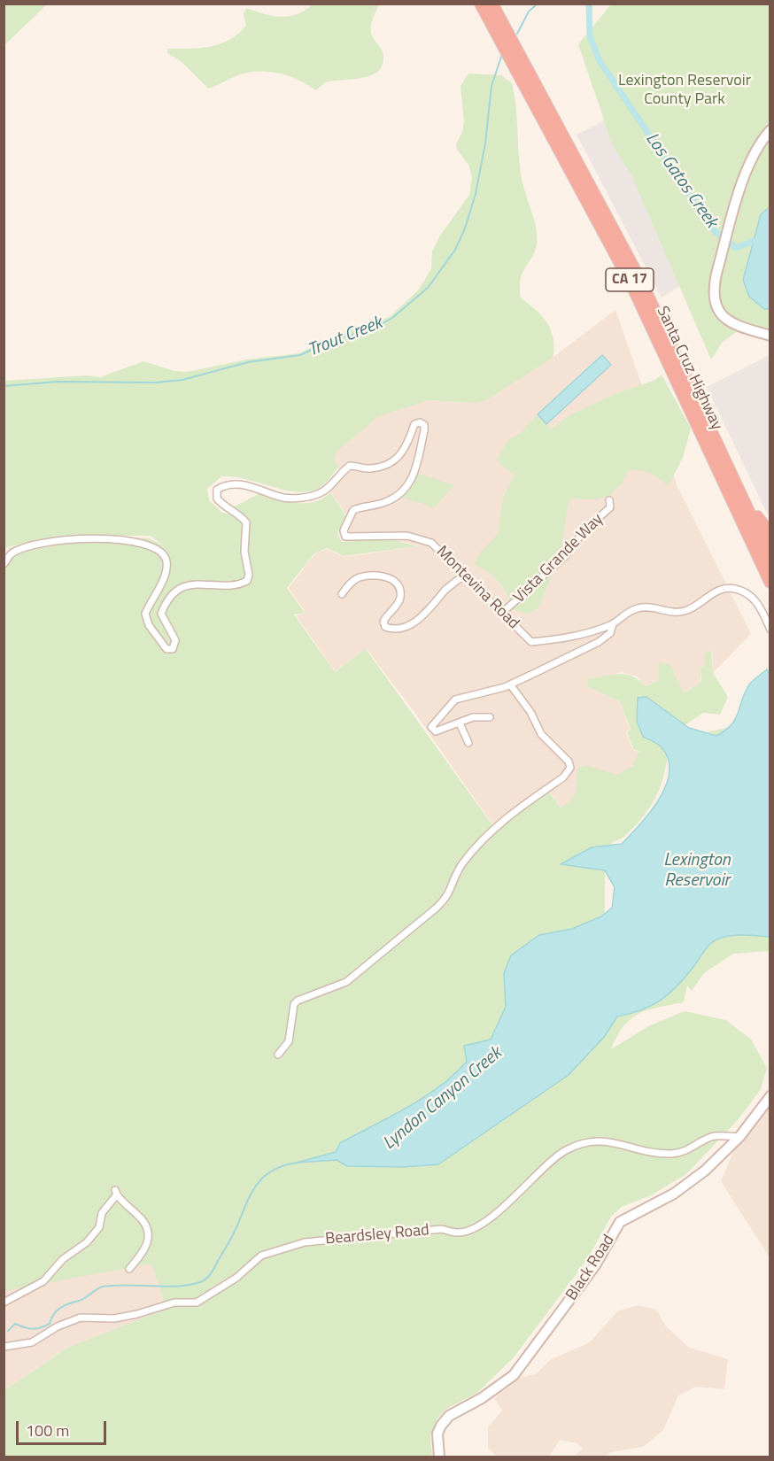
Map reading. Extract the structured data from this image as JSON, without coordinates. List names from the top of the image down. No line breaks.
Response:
{"streets":{"highway":["CA 17","Santa Cruz Highway"],"street":["Vista Grande Way","Montevina Road","Beardsley Road","Black Road"]},"crossings":[["Vista Grande Way","Montevina Road"],["Beardsley Road","Black Road"]],"water":["Los Gatos Creek","Trout Creek","Lexington Reservoir","Lyndon Canyon Creek"],"parks":["Lexington Reservoir County Park"],"scale_bar":"100 m"}
